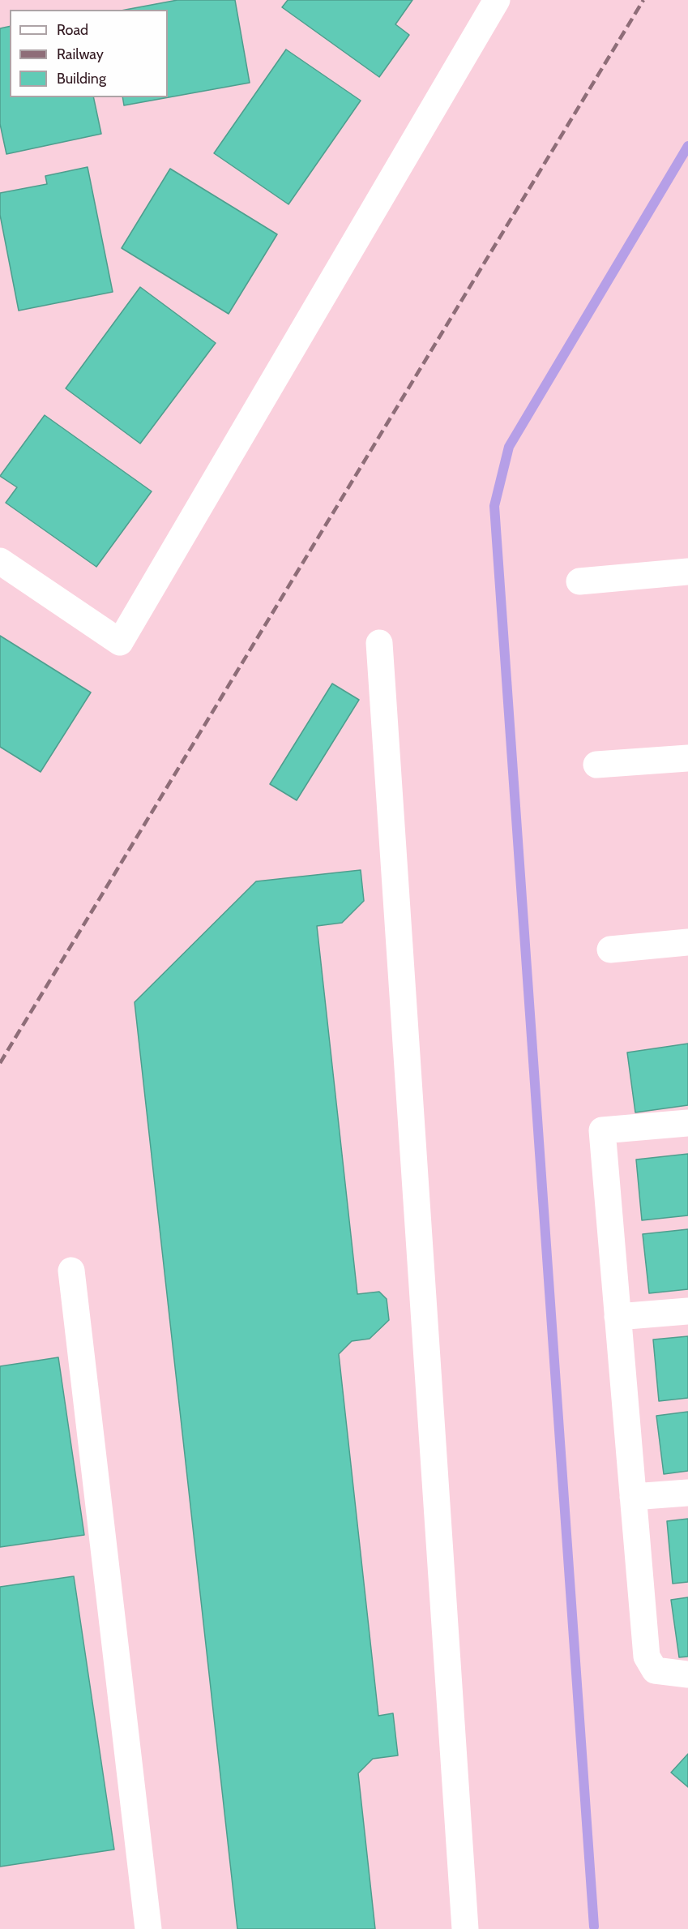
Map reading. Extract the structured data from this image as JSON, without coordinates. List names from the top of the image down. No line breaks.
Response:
{"legend":["Road","Railway","Building"]}
